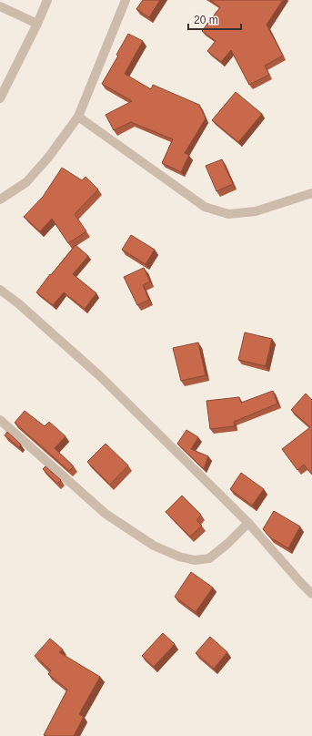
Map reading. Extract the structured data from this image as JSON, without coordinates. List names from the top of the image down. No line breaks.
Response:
{"scale_bar":"20 m"}
